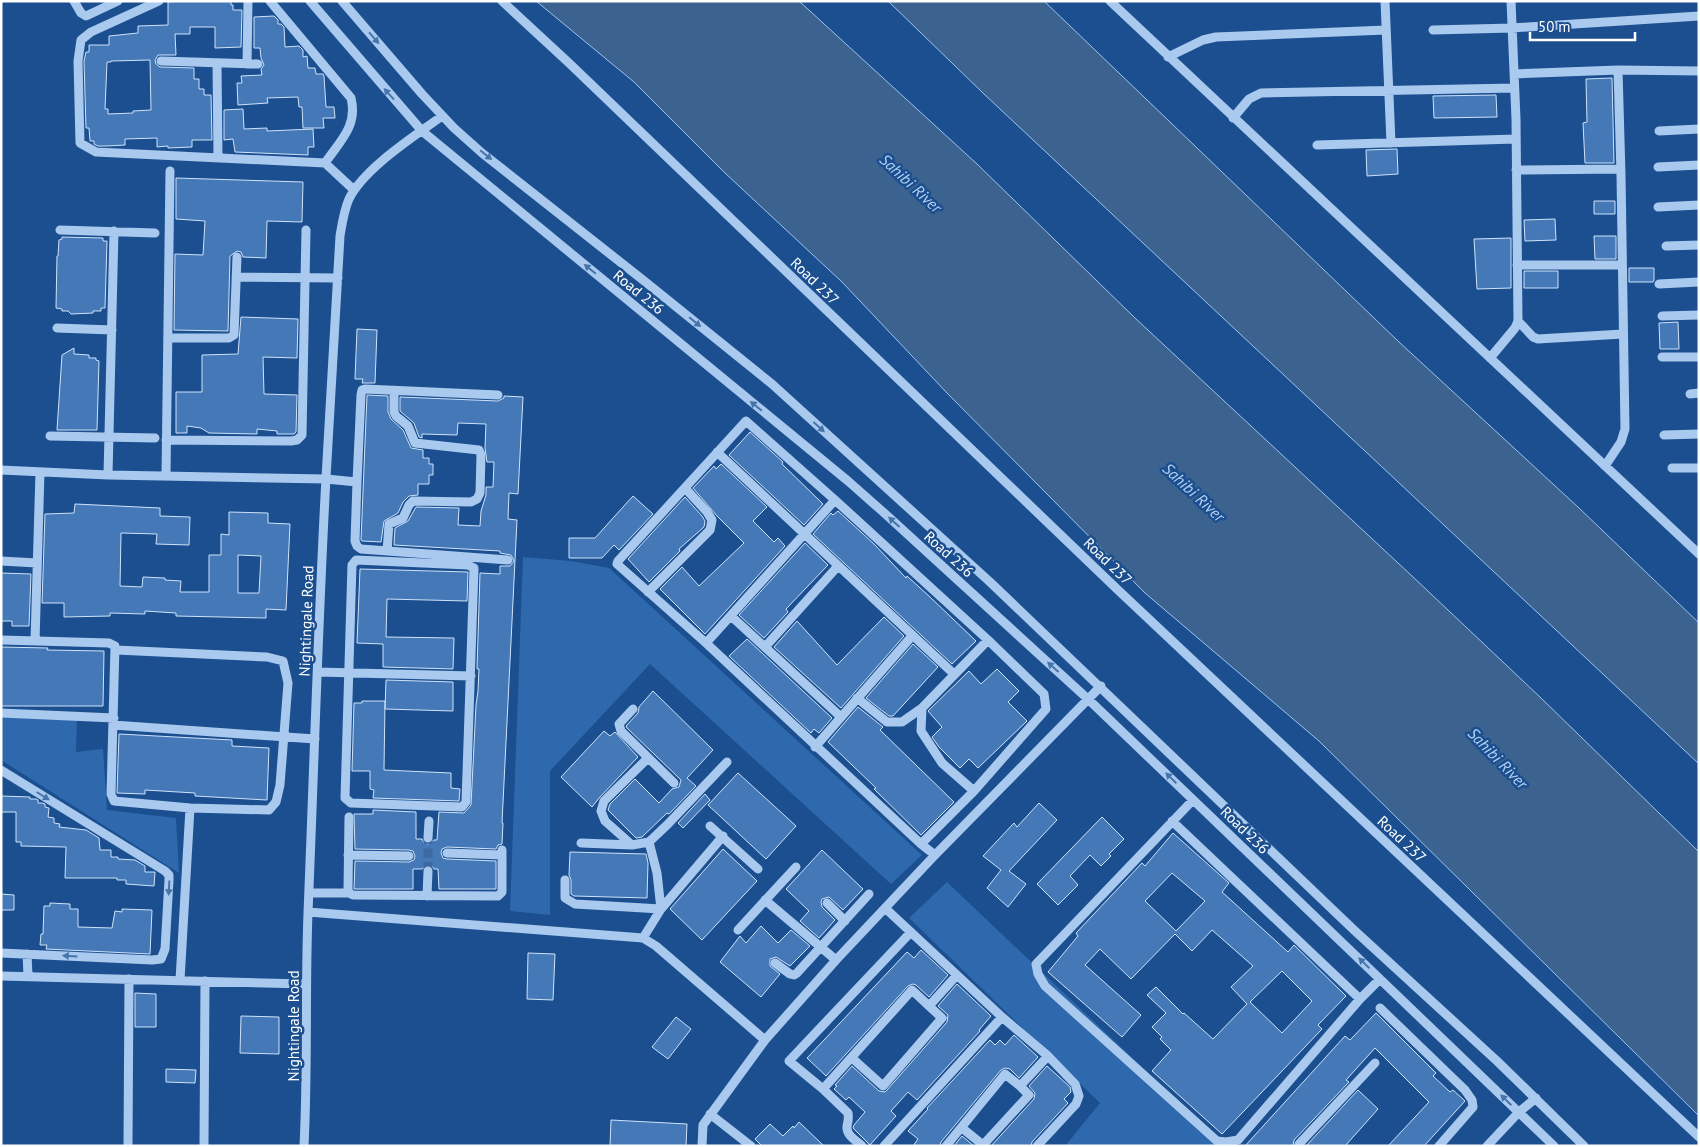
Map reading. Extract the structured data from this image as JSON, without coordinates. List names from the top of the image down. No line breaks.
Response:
{"streets":{"street":["Road 237","Road 236","Nightingale Road"]},"crossings":[["Road 236","Nightingale Road"]],"water":["Sahibi River"],"scale_bar":"50 m"}
